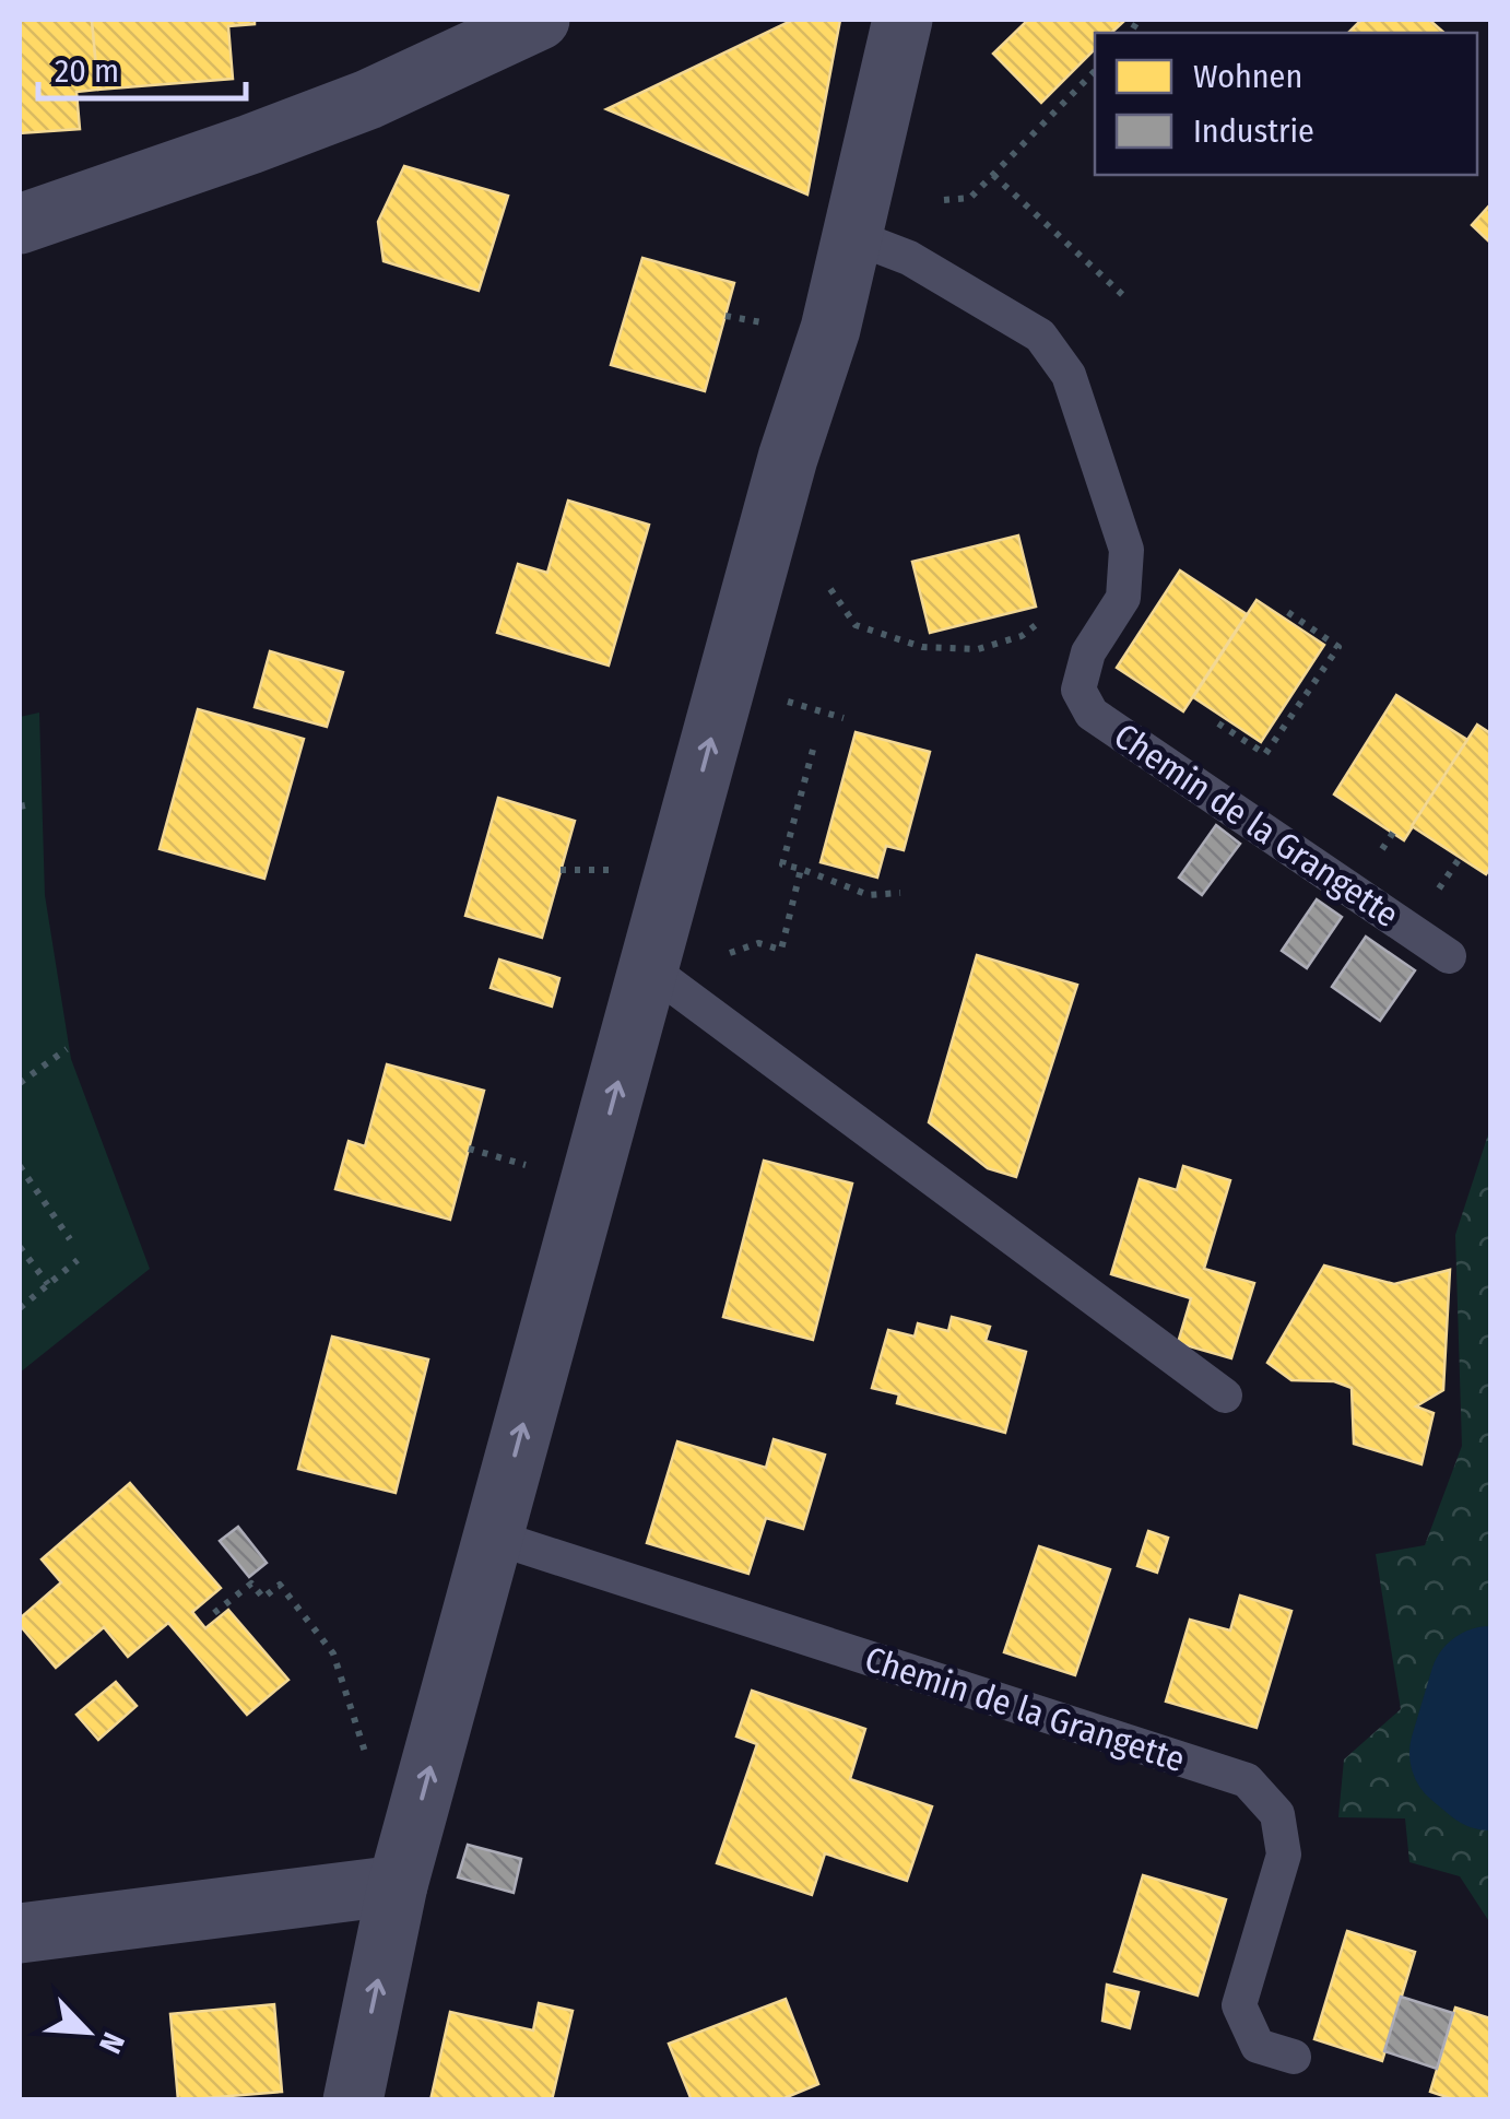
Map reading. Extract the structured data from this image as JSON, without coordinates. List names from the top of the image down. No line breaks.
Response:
{"streets":{"lane":["Chemin de la Grangette"]},"legend":["Wohnen","Industrie"],"scale_bar":"20 m","north":"bottom right"}
